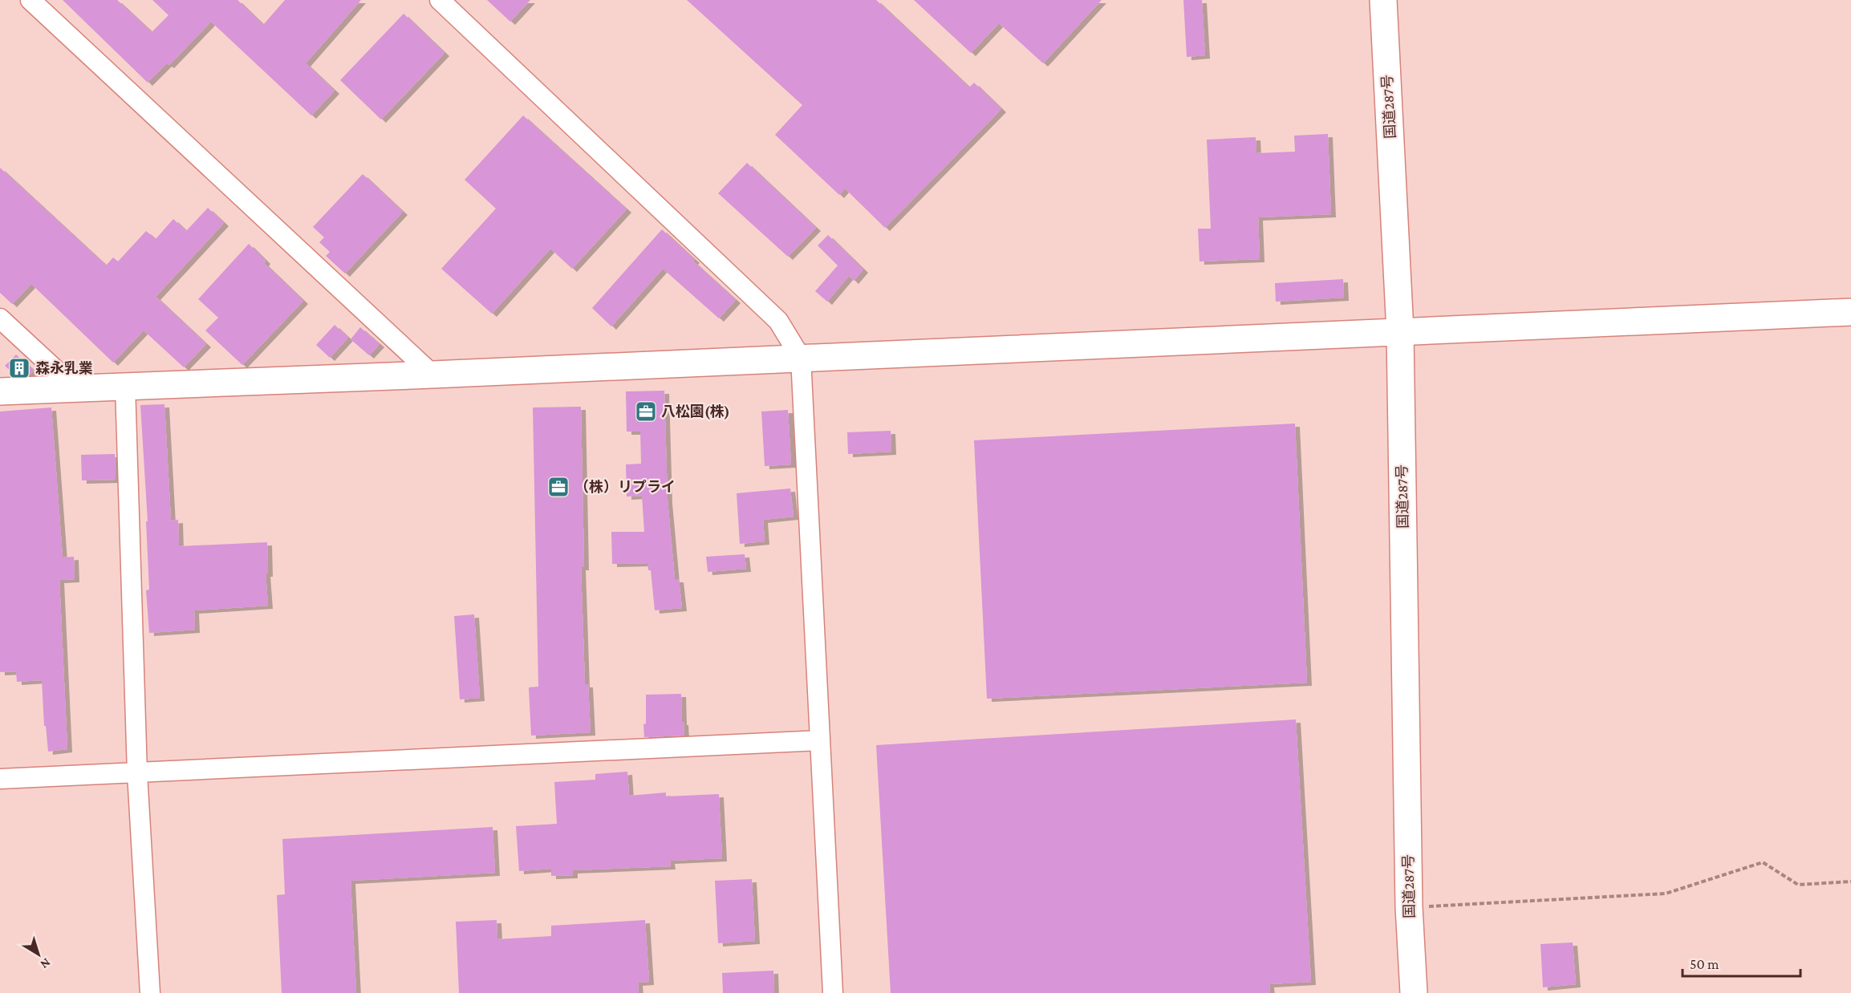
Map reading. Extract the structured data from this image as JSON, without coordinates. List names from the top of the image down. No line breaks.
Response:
{"streets":{"main road":["国道287号"]},"places":{"building":["森永乳業"],"office":["八松園(株)","（株）リプライ"]},"scale_bar":"50 m","north":"bottom right"}
